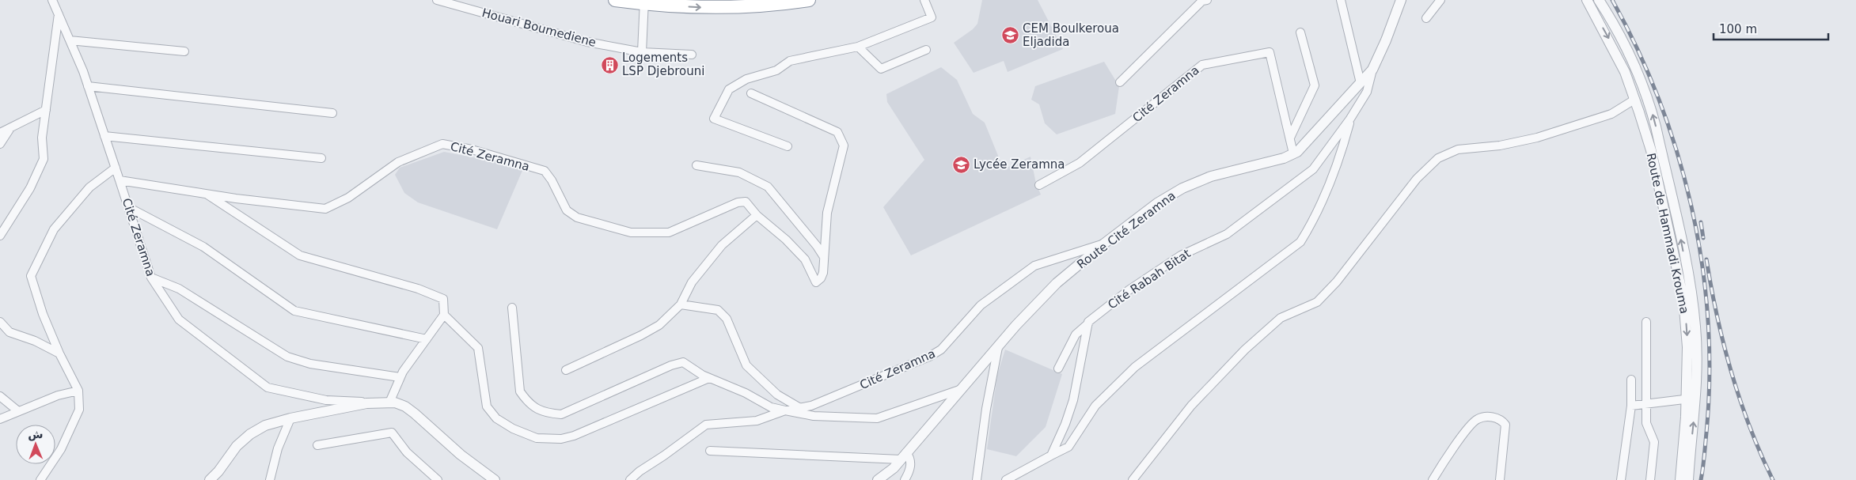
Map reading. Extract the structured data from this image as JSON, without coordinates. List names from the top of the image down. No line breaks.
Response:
{"streets":{"street":["Houari Boumediene","Cité Zeramna","Route Cité Zeramna","Route de Hammadi Krouma","Cité Rabah Bitat"]},"crossings":[["Cité Zeramna","Route Cité Zeramna"],["Route Cité Zeramna","Cité Rabah Bitat"]],"places":{"school or university":["CEM Boulkeroua Eljadida","Lycée Zeramna"],"building":["Logements LSP Djebrouni"]},"scale_bar":"100 m","north":"top"}
